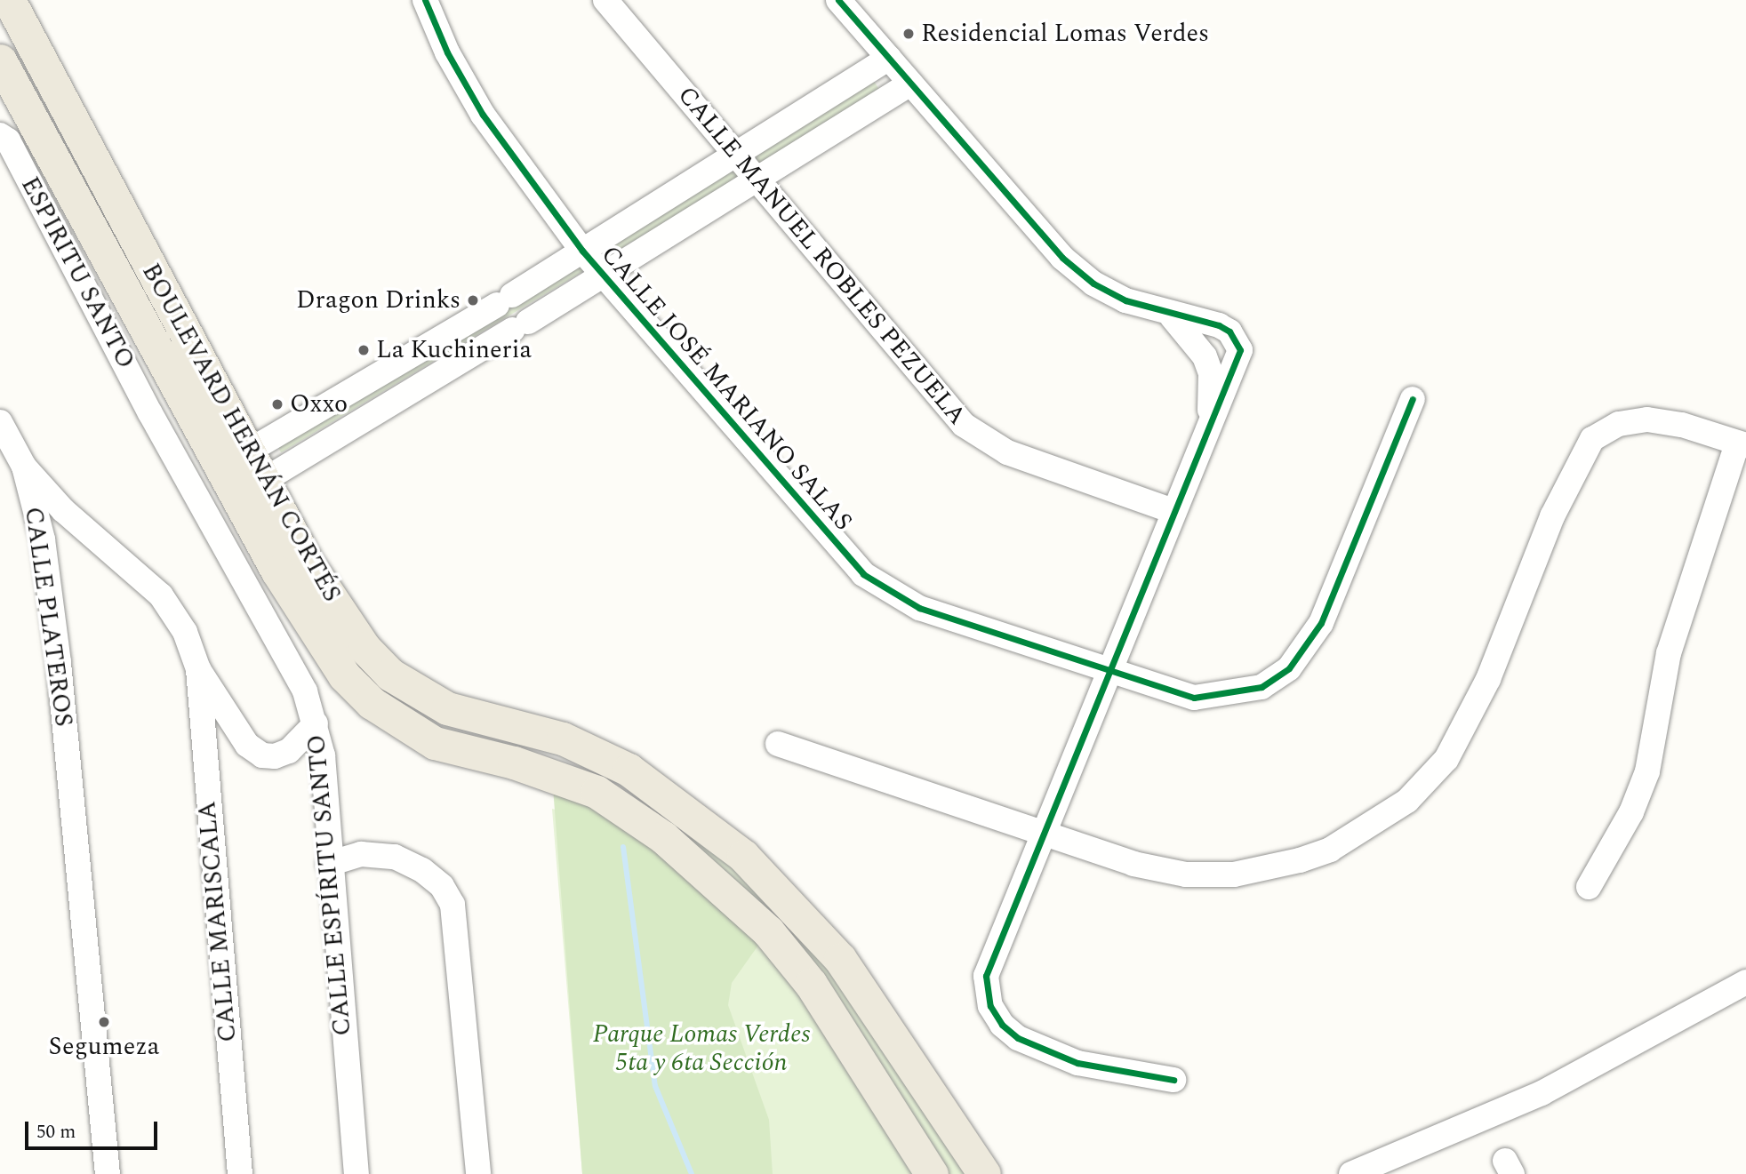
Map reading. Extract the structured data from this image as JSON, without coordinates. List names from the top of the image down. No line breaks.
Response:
{"streets":{"main road":["BOULEVARD HERNÁN CORTÉS"],"street":["CALLE MANUEL ROBLES PEZUELA","ESPIRITU SANTO","CALLE JOSÉ MARIANO SALAS","CALLE PLATEROS","CALLE ESPÍRITU SANTO","CALLE MARISCALA"]},"crossings":[["ESPIRITU SANTO","CALLE ESPÍRITU SANTO"],["CALLE PLATEROS","CALLE ESPÍRITU SANTO"],["CALLE PLATEROS","CALLE MARISCALA"]],"parks":["Parque Lomas Verdes 5ta y 6ta Sección"],"places":["Residencial Lomas Verdes","Dragon Drinks","La Kuchineria","Oxxo","Segumeza"],"scale_bar":"50 m"}
